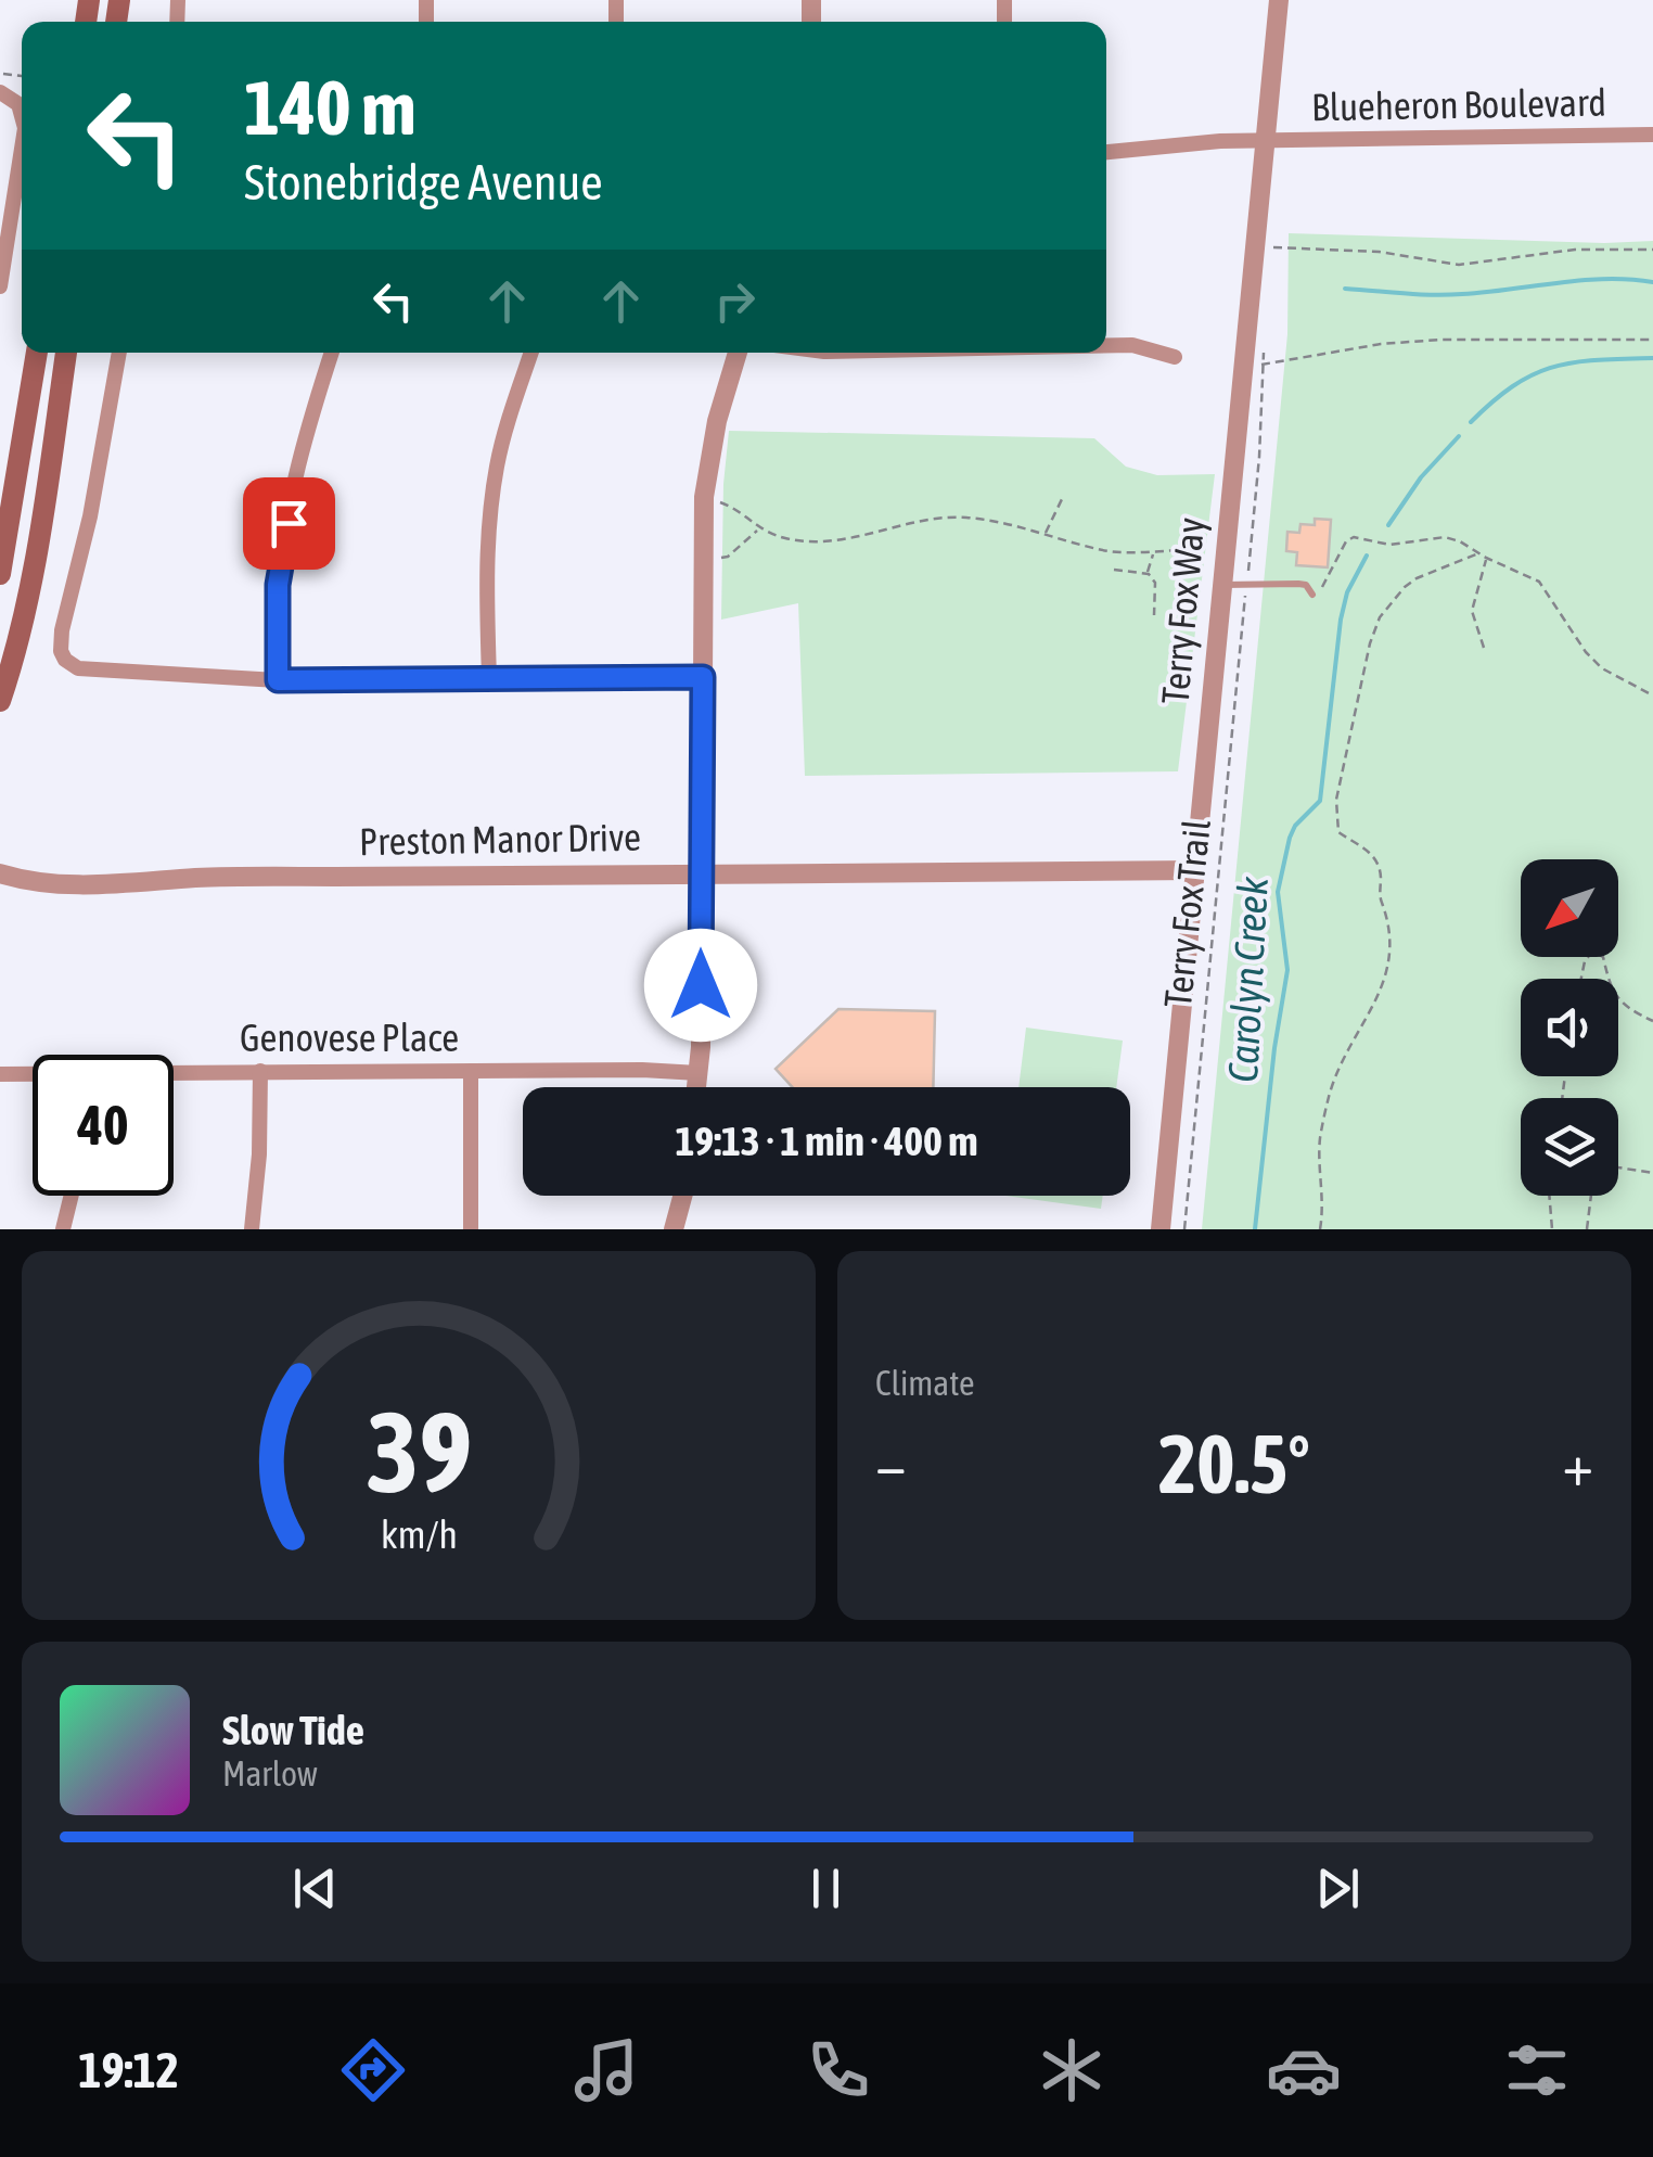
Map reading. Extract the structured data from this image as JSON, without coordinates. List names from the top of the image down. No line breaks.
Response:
{"streets":{"street":["Blueheron Boulevard","Terry Fox Way","Preston Manor Drive","Genovese Place"],"path":["Terry Fox Trail"]},"crossings":[["Blueheron Boulevard","Terry Fox Way"],["Terry Fox Way","Preston Manor Drive"]],"water":["Carolyn Creek"],"north":"bottom left","page":{"turn":["140 m","Stonebridge Avenue"],"limit":"40","trip":"19:13 · 1 min · 400 m","tile":"Climate","heat":["−","20.5°","+"],"song":["Slow Tide","Marlow"],"tabs":"19:12","gauge":["39","km/h"]}}
